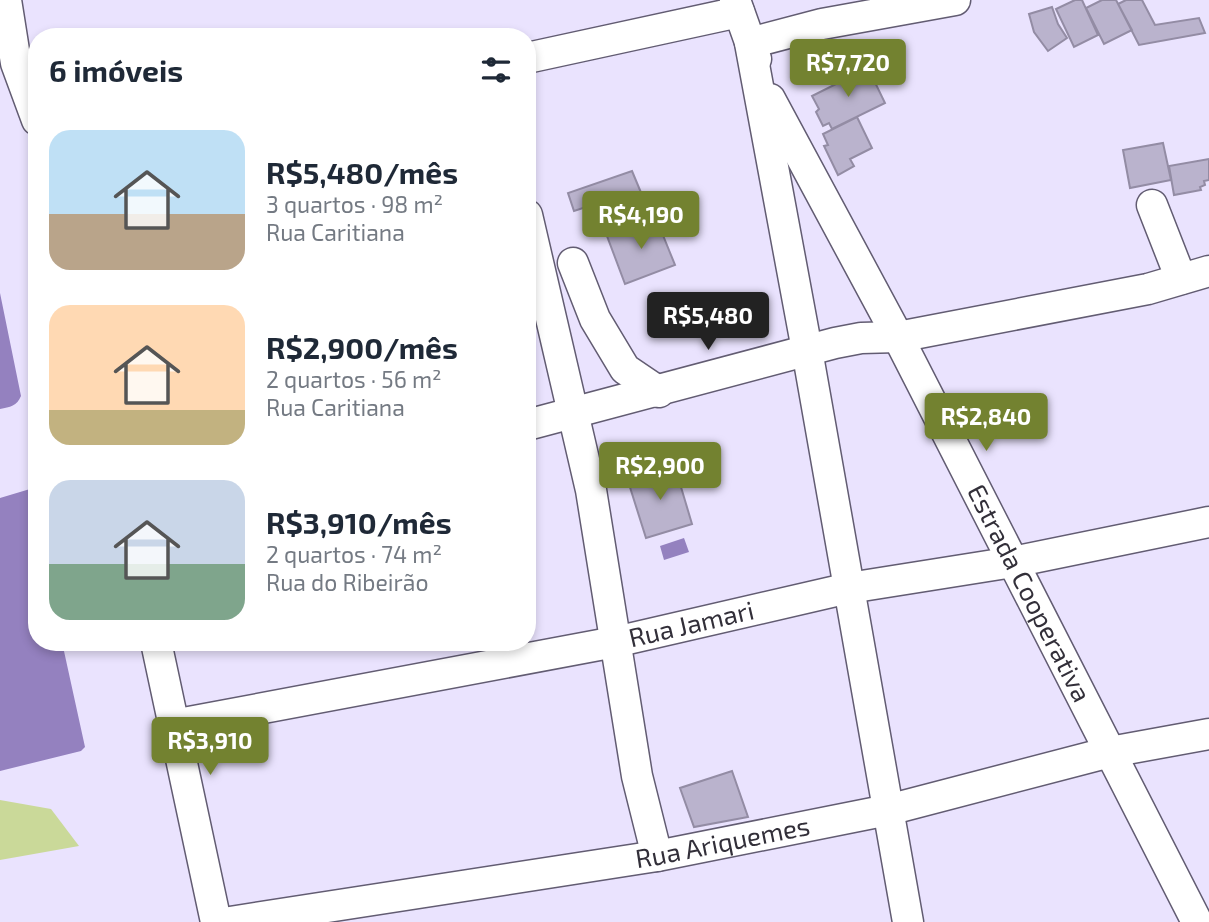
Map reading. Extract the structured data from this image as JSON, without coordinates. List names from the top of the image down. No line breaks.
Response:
{"streets":{"street":["Estrada Cooperativa","Rua Jamari","Rua Ariquemes"]},"crossings":[["Estrada Cooperativa","Rua Jamari"],["Estrada Cooperativa","Rua Ariquemes"]],"page":{"heading":"6 imóveis","price":["R$7,720","R$4,190","R$5,480","R$2,840","R$2,900","R$3,910"],"list":[{"name":"R$5,480/mês","note":"3 quartos · 98 m² · Rua Caritiana"},{"name":"R$2,900/mês","note":"2 quartos · 56 m² · Rua Caritiana"},{"name":"R$3,910/mês","note":"2 quartos · 74 m² · Rua do Ribeirão"}]}}
